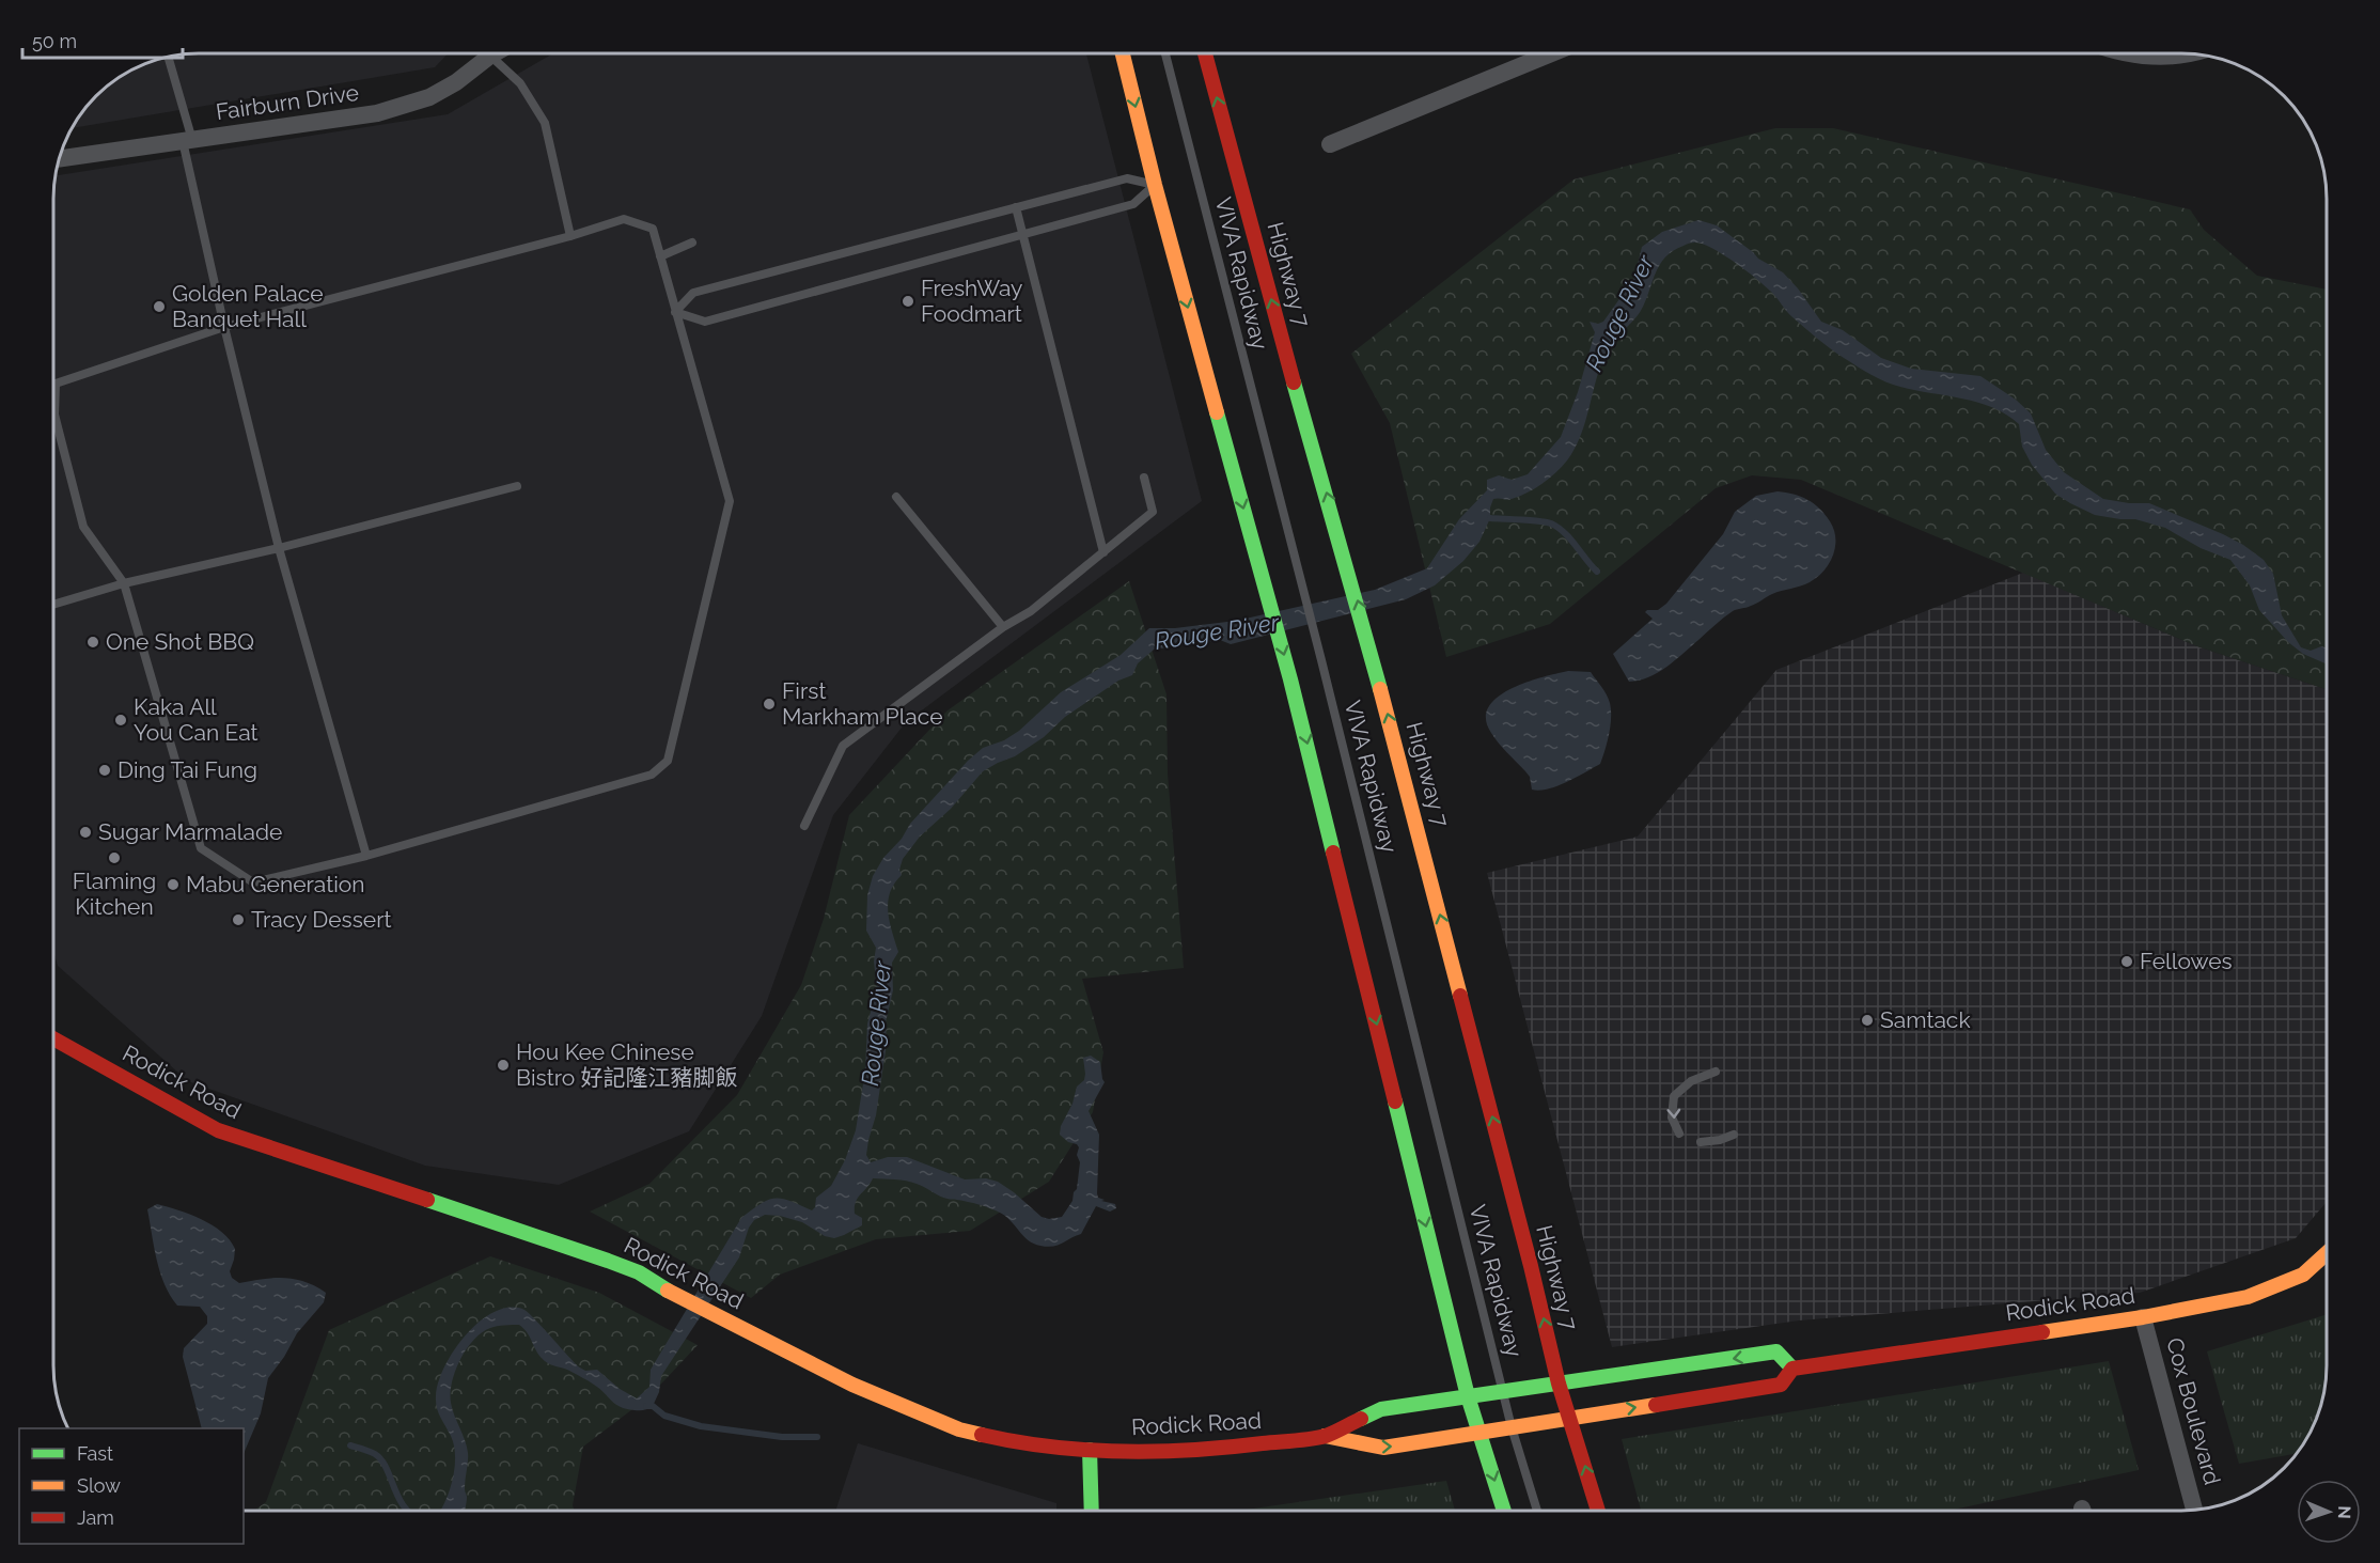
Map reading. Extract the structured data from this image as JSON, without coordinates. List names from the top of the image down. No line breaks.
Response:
{"streets":{"main road":["Highway 7","Rodick Road"],"street":["Fairburn Drive","Cox Boulevard"],"lane":["VIVA Rapidway"]},"crossings":[["VIVA Rapidway","Rodick Road"],["Highway 7","Rodick Road"],["Rodick Road","Cox Boulevard"]],"water":["Rouge River"],"places":["FreshWay Foodmart","Golden Palace Banquet Hall","One Shot BBQ","First Markham Place","Kaka All You Can Eat","Ding Tai Fung","Sugar Marmalade","Flaming Kitchen","Mabu Generation","Tracy Dessert","Fellowes","Samtack","Hou Kee Chinese Bistro 好記隆江豬脚飯"],"legend":["Fast","Slow","Jam"],"scale_bar":"50 m","north":"right"}
